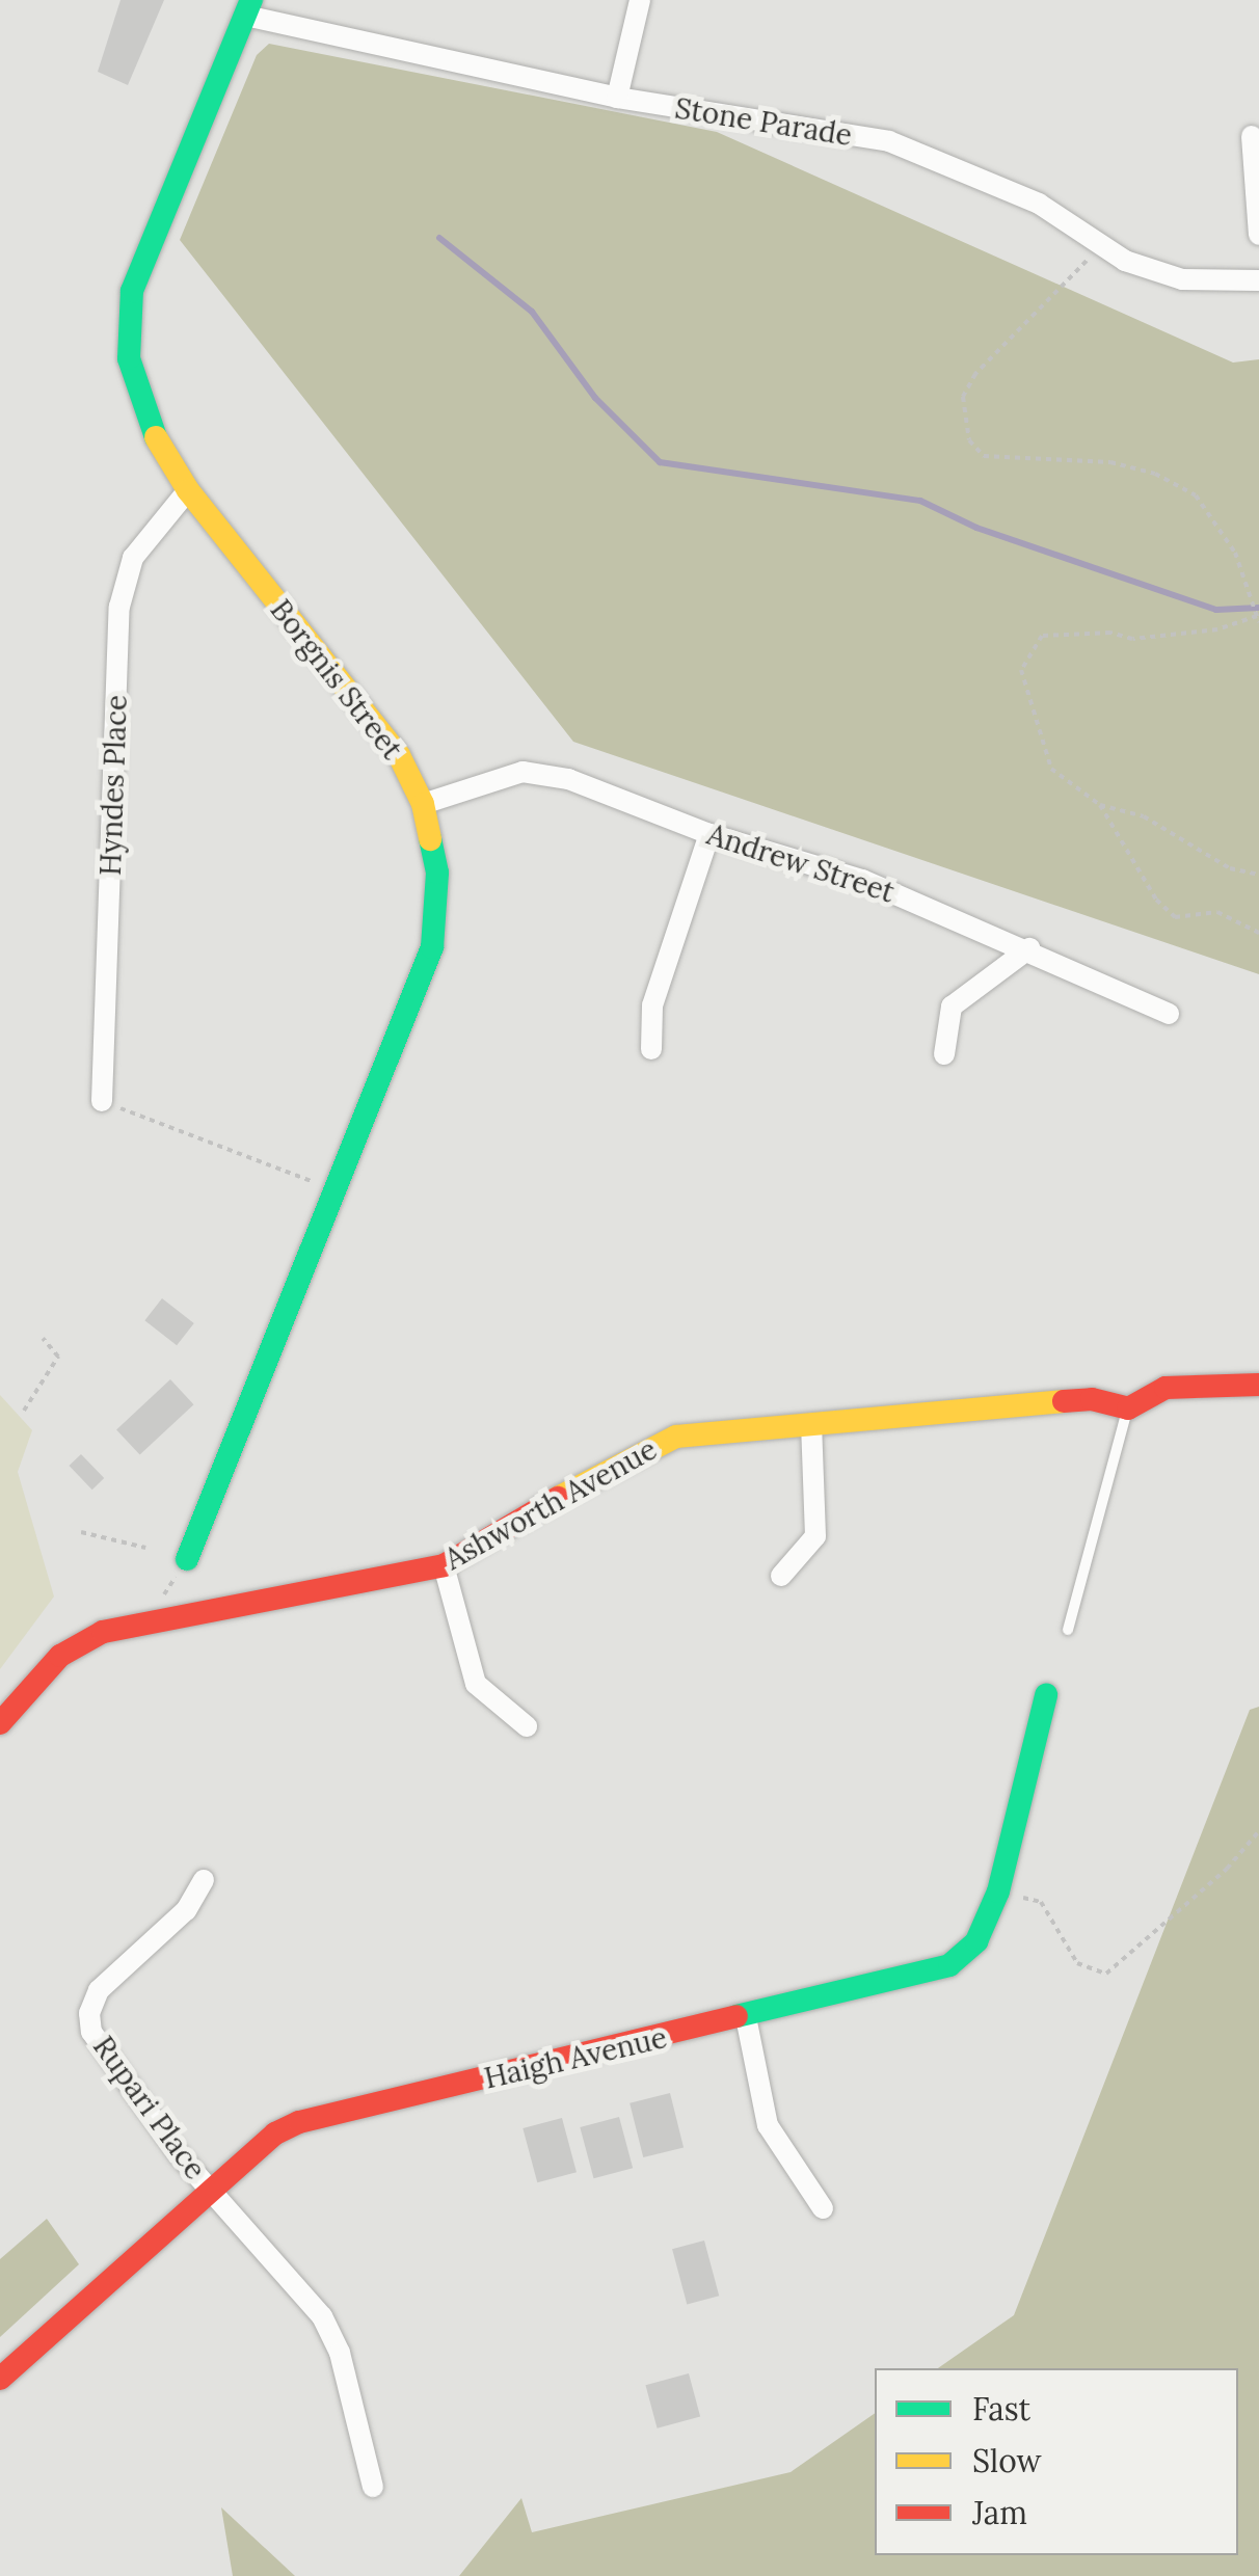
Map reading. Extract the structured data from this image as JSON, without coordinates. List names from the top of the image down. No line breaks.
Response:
{"streets":{"street":["Stone Parade","Borgnis Street","Hyndes Place","Andrew Street","Ashworth Avenue","Haigh Avenue","Rupari Place"]},"crossings":[["Stone Parade","Borgnis Street"],["Borgnis Street","Hyndes Place"],["Borgnis Street","Andrew Street"],["Haigh Avenue","Rupari Place"]],"legend":["Fast","Slow","Jam"]}
